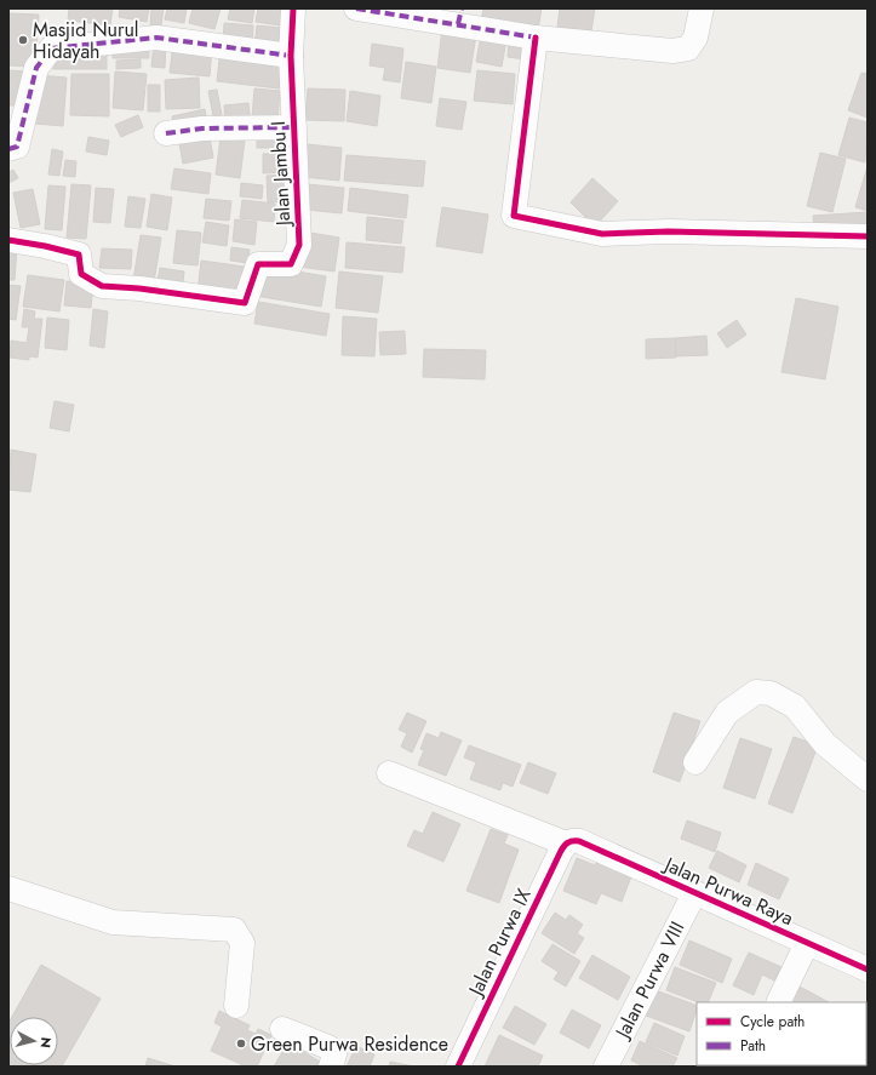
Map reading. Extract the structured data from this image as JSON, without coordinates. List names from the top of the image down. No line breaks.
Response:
{"streets":{"street":["Jalan Jambu I","Jalan Purwa Raya","Jalan Purwa IX","Jalan Purwa VIII"]},"crossings":[["Jalan Purwa Raya","Jalan Purwa IX"],["Jalan Purwa Raya","Jalan Purwa VIII"]],"places":["Masjid Nurul Hidayah","Green Purwa Residence"],"legend":["Cycle path","Path"],"north":"right"}
